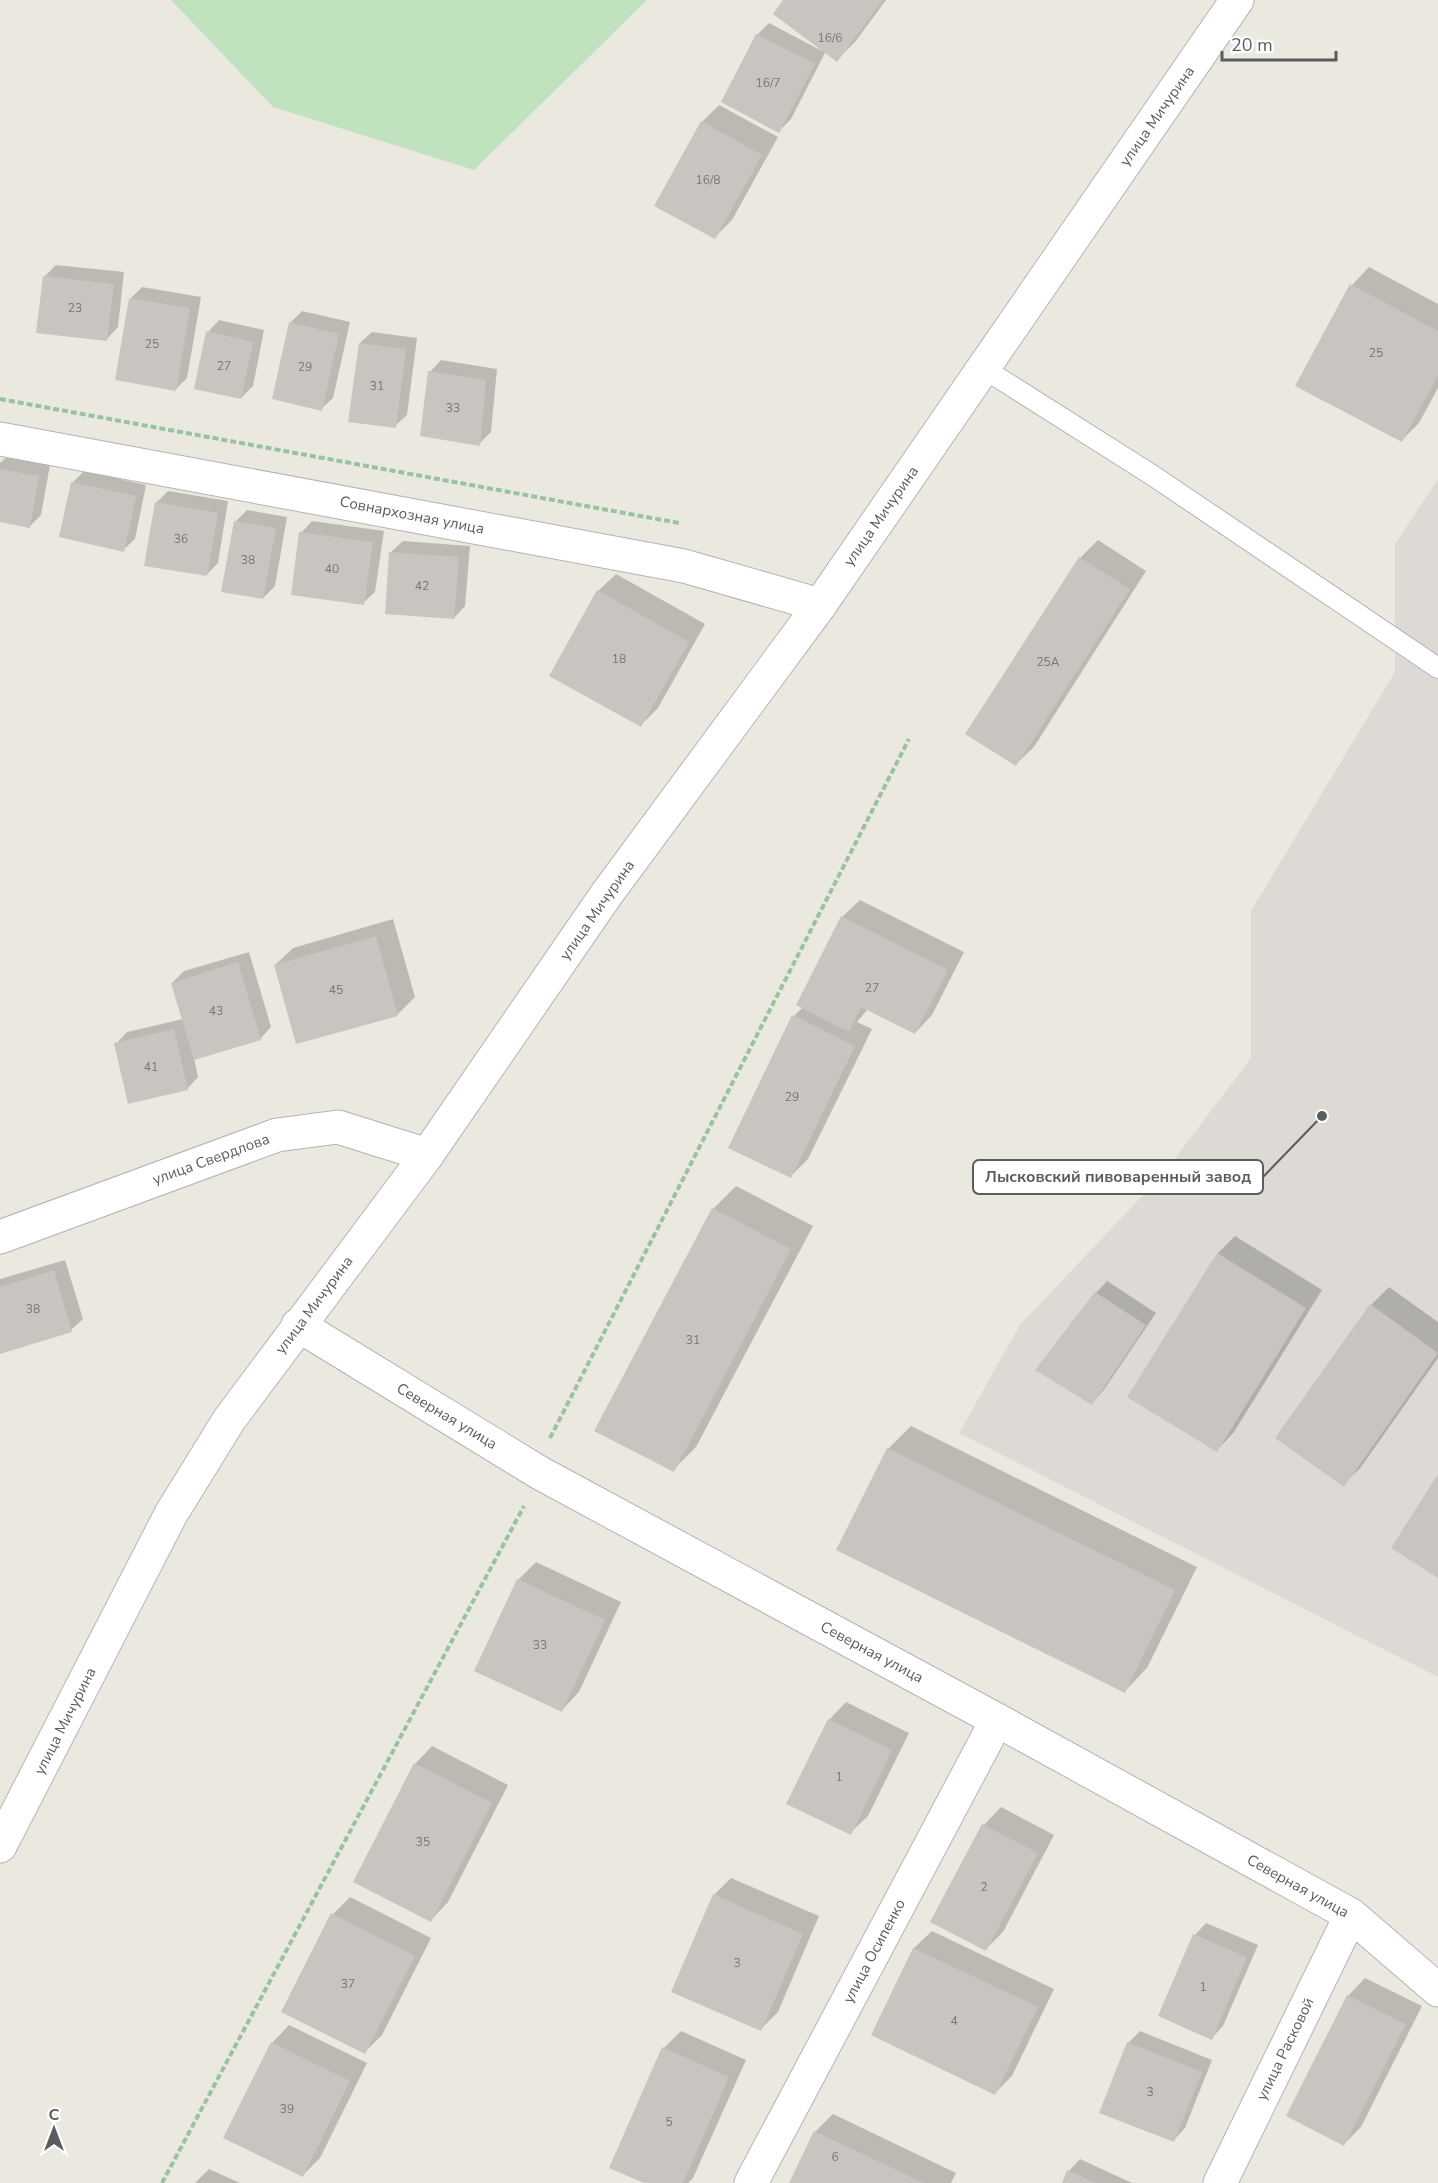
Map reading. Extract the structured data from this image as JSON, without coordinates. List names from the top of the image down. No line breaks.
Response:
{"streets":{"street":["улица Мичурина","Совнархозная улица","улица Свердлова","Северная улица","улица Осипенко","улица Расковой"]},"crossings":[["улица Мичурина","Совнархозная улица"],["улица Мичурина","улица Свердлова"],["улица Мичурина","Северная улица"],["Северная улица","улица Осипенко"],["Северная улица","улица Расковой"]],"places":["Лысковский пивоваренный завод"],"house_numbers":["16/6","16/7","16/8","23","25","25","27","29","31","33","36","38","40","42","18","25А","27","45","43","41","29","38","31","33","1","35","2","3","37","1","4","3","39","5","6"],"scale_bar":"20 m","north":"top"}
